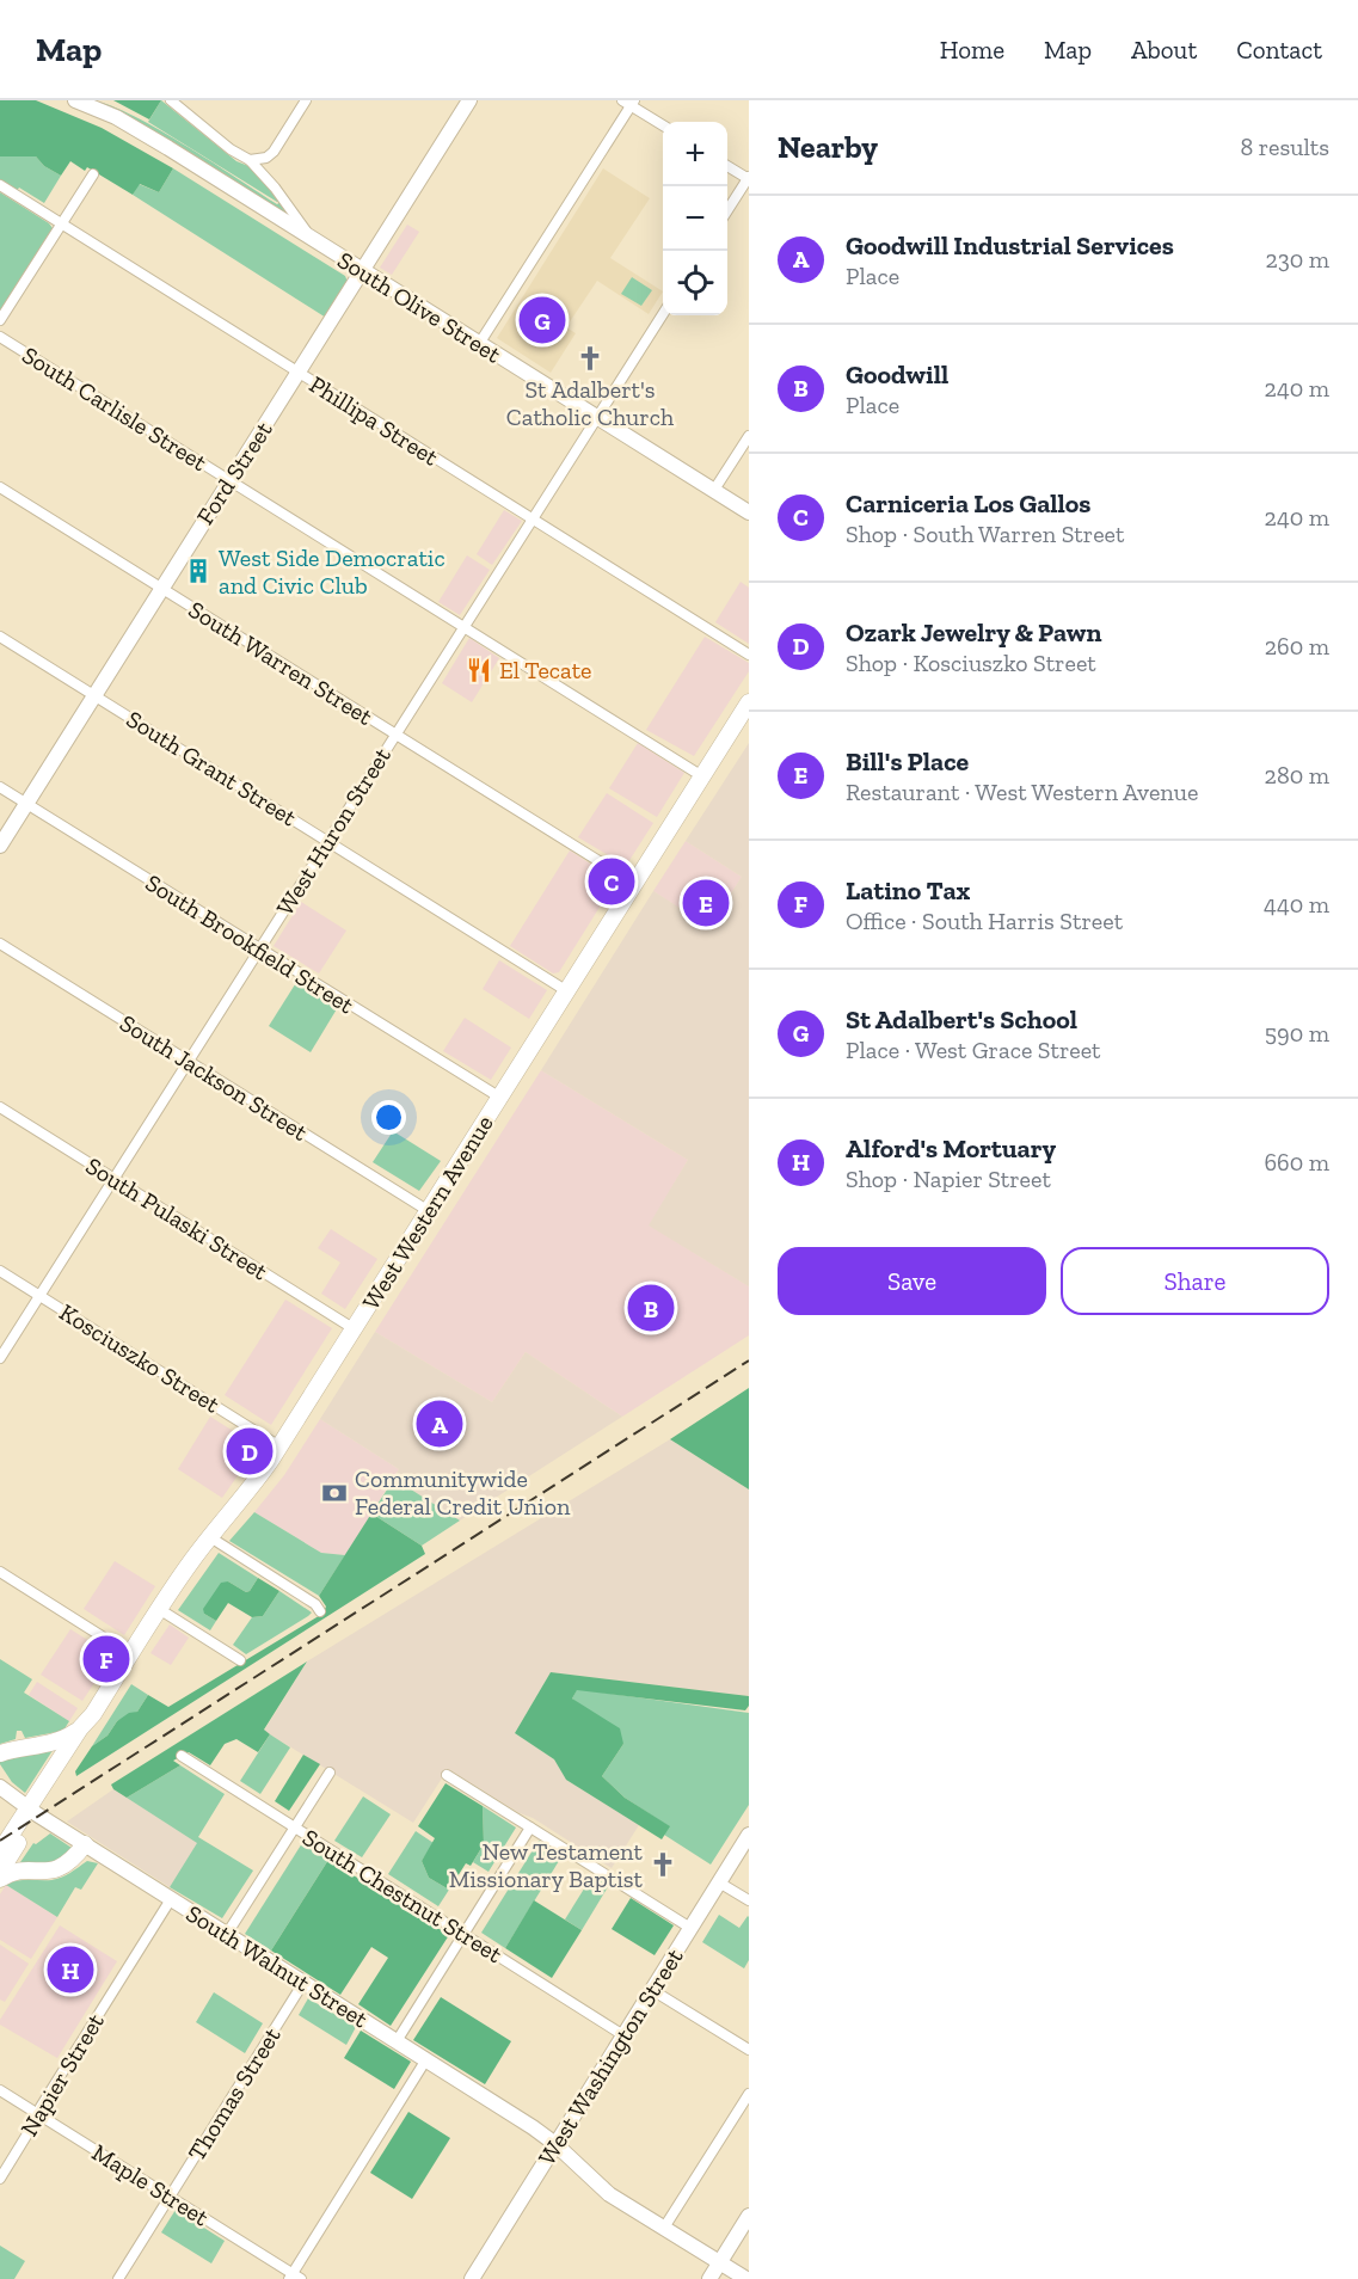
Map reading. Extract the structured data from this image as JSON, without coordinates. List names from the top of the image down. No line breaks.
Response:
{"streets":{"main road":["West Western Avenue"],"street":["South Olive Street","South Carlisle Street","Phillipa Street","Ford Street","South Warren Street","South Grant Street","West Huron Street","South Brookfield Street","South Jackson Street","South Pulaski Street","Kosciuszko Street","South Chestnut Street","South Walnut Street","West Washington Street","Napier Street","Thomas Street","Maple Street"]},"crossings":[["South Olive Street","Ford Street"],["South Olive Street","West Huron Street"],["South Carlisle Street","Ford Street"],["South Carlisle Street","West Huron Street"],["South Carlisle Street","West Western Avenue"],["Phillipa Street","Ford Street"],["Phillipa Street","West Huron Street"],["Ford Street","South Warren Street"],["Ford Street","South Grant Street"],["Ford Street","South Brookfield Street"],["South Warren Street","West Huron Street"],["South Warren Street","West Western Avenue"],["South Grant Street","West Huron Street"],["South Grant Street","West Western Avenue"],["West Huron Street","South Brookfield Street"],["West Huron Street","South Jackson Street"],["West Huron Street","South Pulaski Street"],["West Huron Street","Kosciuszko Street"],["South Brookfield Street","West Western Avenue"],["South Jackson Street","West Western Avenue"],["West Western Avenue","South Pulaski Street"],["West Western Avenue","Kosciuszko Street"],["West Western Avenue","South Walnut Street"],["South Chestnut Street","West Washington Street"],["South Walnut Street","West Washington Street"],["South Walnut Street","Napier Street"],["South Walnut Street","Thomas Street"],["Napier Street","Maple Street"],["Thomas Street","Maple Street"]],"places":{"church":["St Adalbert's Catholic Church","New Testament Missionary Baptist"],"building":["West Side Democratic and Civic Club"],"restaurant":["El Tecate"],"bank":["Communitywide Federal Credit Union"]},"page":{"header":"Map","nav":["Home","Map","About","Contact"],"heading":["Nearby","8 results"],"map_buttons":["+","−"],"list":[{"mark":"A","name":"Goodwill Industrial Services","note":"Place","value":"230 m"},{"mark":"B","name":"Goodwill","note":"Place","value":"240 m"},{"mark":"C","name":"Carniceria Los Gallos","note":"Shop · South Warren Street","value":"240 m"},{"mark":"D","name":"Ozark Jewelry & Pawn","note":"Shop · Kosciuszko Street","value":"260 m"},{"mark":"E","name":"Bill's Place","note":"Restaurant · West Western Avenue","value":"280 m"},{"mark":"F","name":"Latino Tax","note":"Office · South Harris Street","value":"440 m"},{"mark":"G","name":"St Adalbert's School","note":"Place · West Grace Street","value":"590 m"},{"mark":"H","name":"Alford's Mortuary","note":"Shop · Napier Street","value":"660 m"}],"pins":["G","C","E","B","A","D","F","H"],"buttons":["Save","Share"]}}
